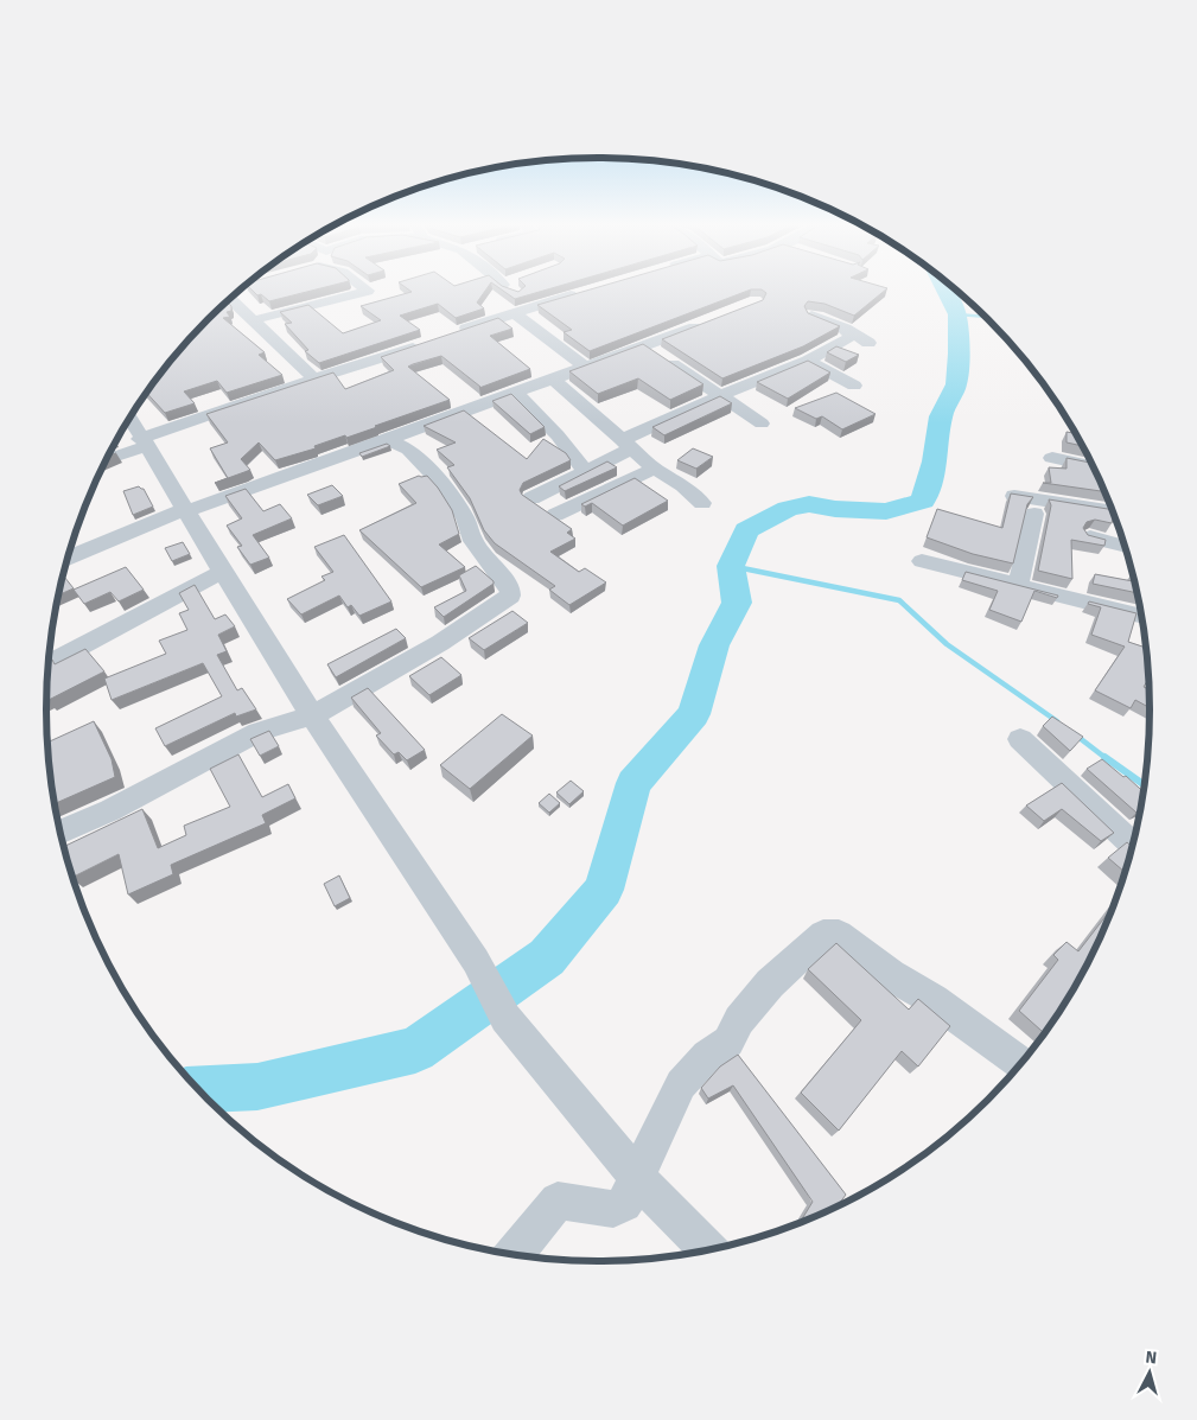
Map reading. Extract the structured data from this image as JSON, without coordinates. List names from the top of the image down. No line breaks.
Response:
{"north":"top"}
